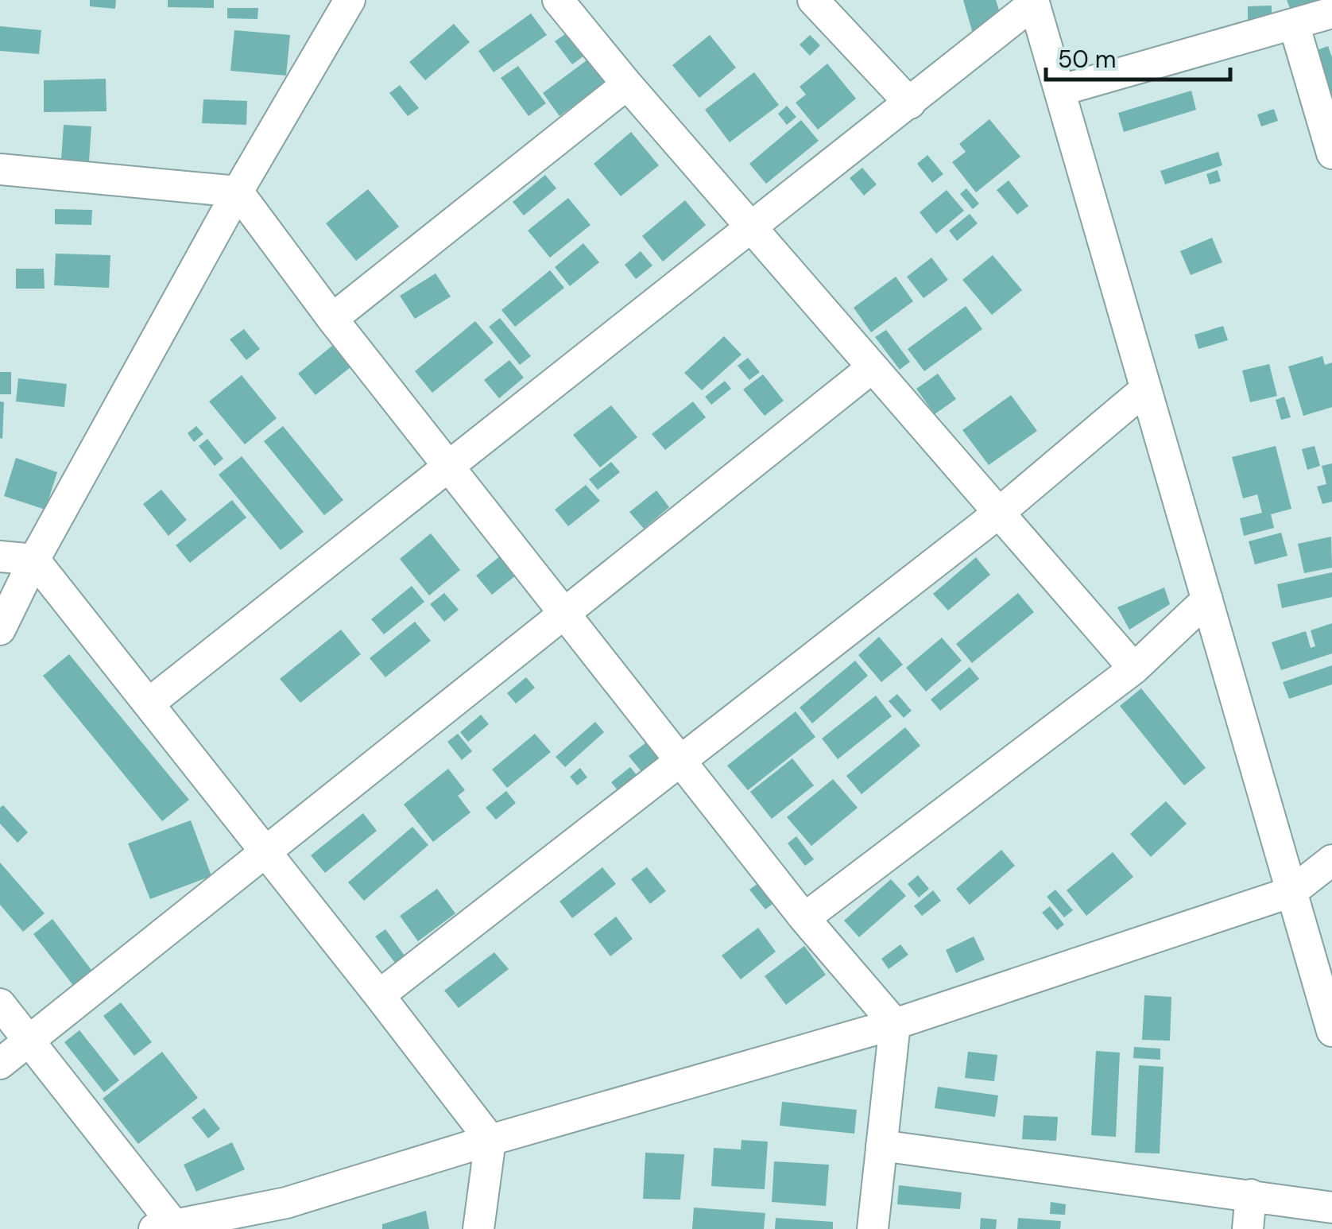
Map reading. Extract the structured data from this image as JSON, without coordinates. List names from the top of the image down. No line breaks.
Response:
{"scale_bar":"50 m"}
